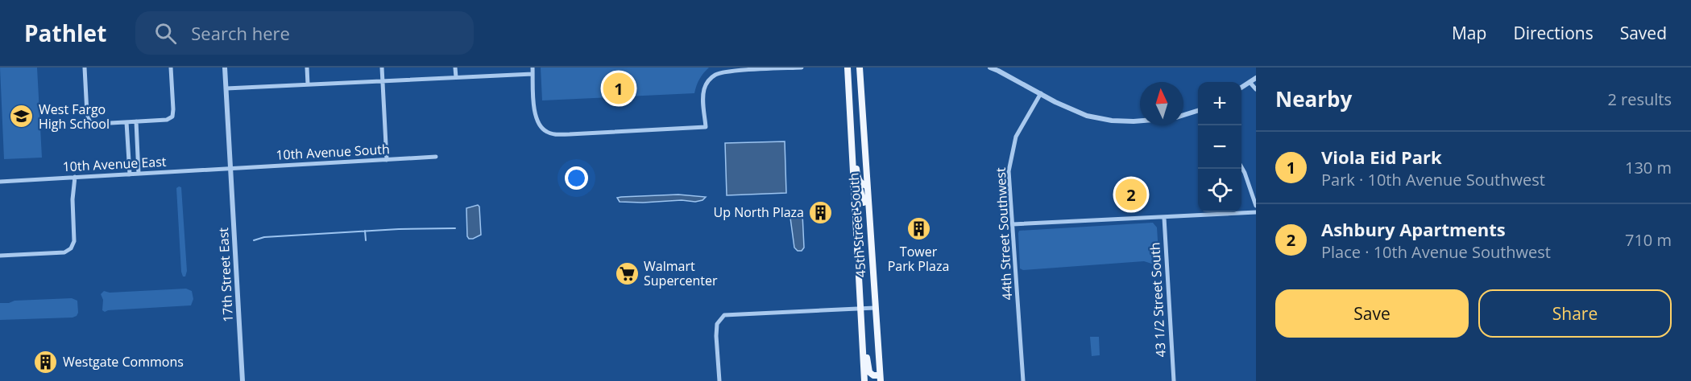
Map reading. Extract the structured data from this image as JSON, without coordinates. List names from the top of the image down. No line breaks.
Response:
{"streets":{"main road":["45th Street South"],"street":["10th Avenue South","10th Avenue East","44th Street Southwest","17th Street East","43 1/2 Street South"]},"crossings":[["10th Avenue South","10th Avenue East"],["10th Avenue South","17th Street East"],["10th Avenue East","17th Street East"]],"places":{"school or university":["West Fargo High School"],"building":["Up North Plaza","Tower Park Plaza","Westgate Commons"],"supermarket":["Walmart Supercenter"]},"north":"top","page":{"header":"Pathlet","search":"Search here","nav":["Map","Directions","Saved"],"heading":["Nearby","2 results"],"pins":["1","2"],"map_buttons":["+","−"],"list":[{"mark":"1","name":"Viola Eid Park","note":"Park · 10th Avenue Southwest","value":"130 m"},{"mark":"2","name":"Ashbury Apartments","note":"Place · 10th Avenue Southwest","value":"710 m"}],"buttons":["Save","Share"]}}
